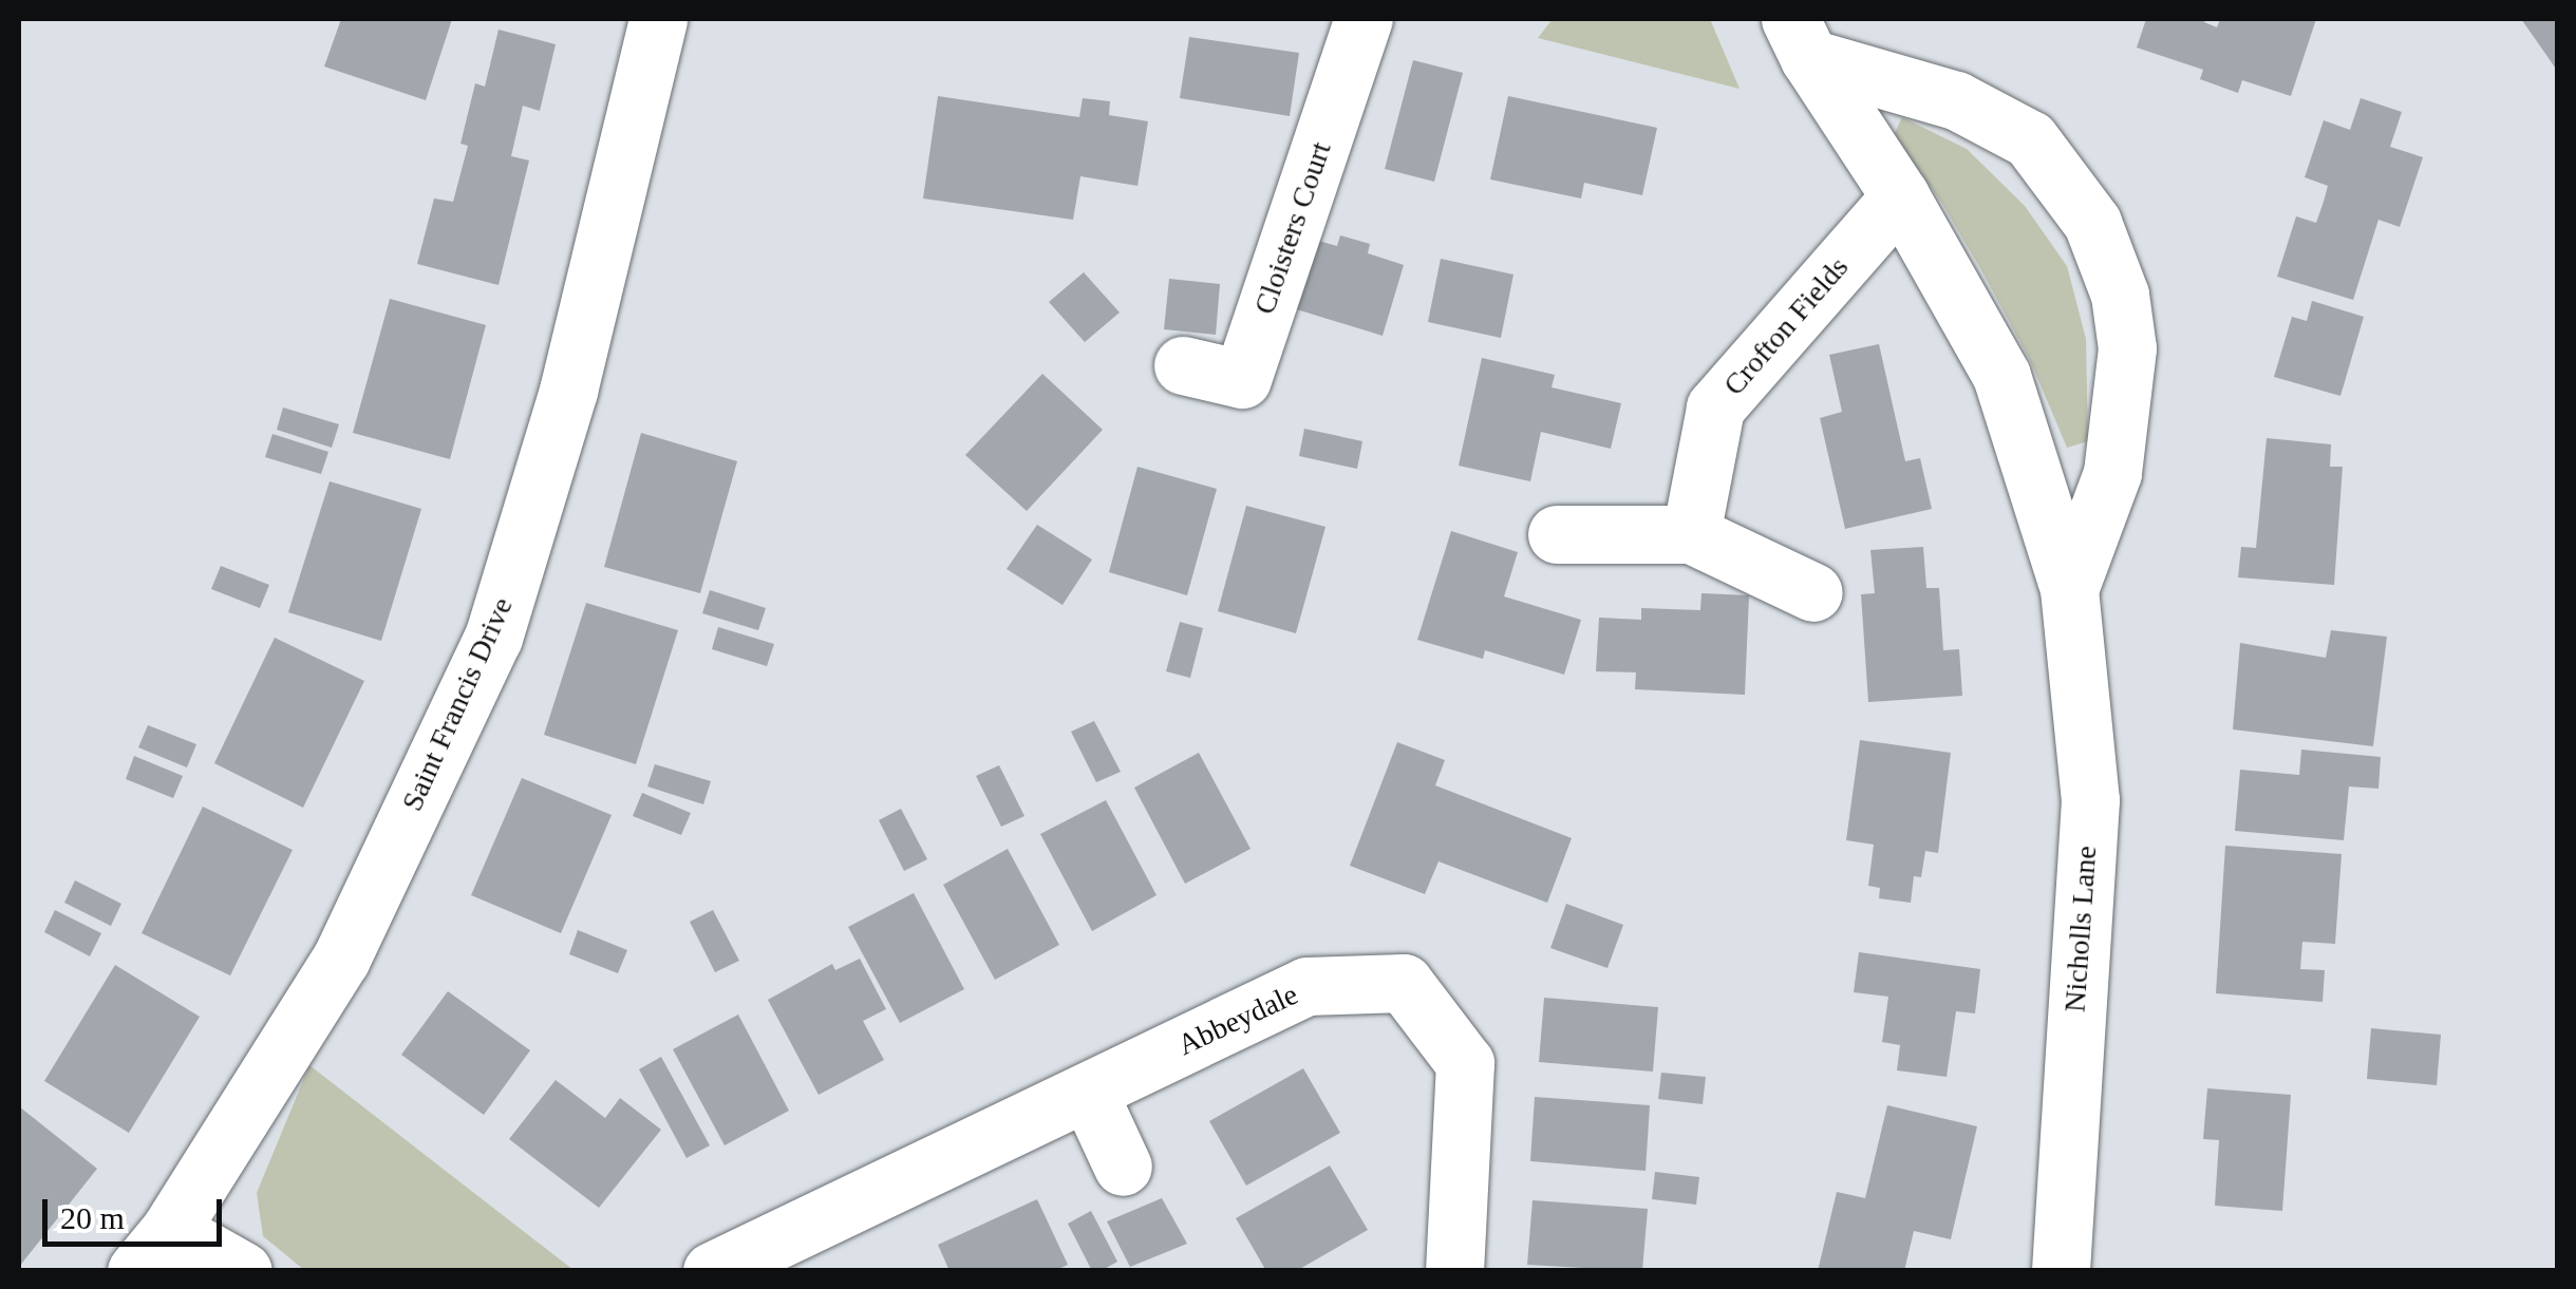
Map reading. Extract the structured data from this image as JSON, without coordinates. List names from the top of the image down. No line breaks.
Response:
{"streets":{"street":["Cloisters Court","Crofton Fields","Saint Francis Drive","Nicholls Lane","Abbeydale"]},"crossings":[["Crofton Fields","Nicholls Lane"]],"scale_bar":"20 m"}
